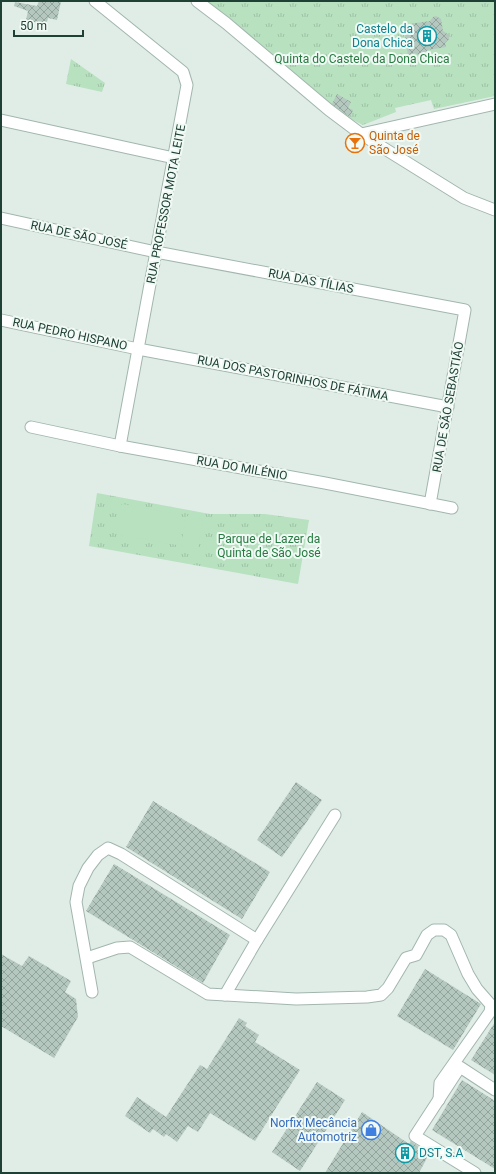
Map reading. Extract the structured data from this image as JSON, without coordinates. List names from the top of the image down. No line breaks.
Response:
{"streets":{"street":["RUA PROFESSOR MOTA LEITE","RUA DE SÃO JOSÉ","RUA DAS TÍLIAS","RUA PEDRO HISPANO","RUA DOS PASTORINHOS DE FÁTIMA","RUA DE SÃO SEBASTIÃO","RUA DO MILÉNIO"]},"crossings":[["RUA PROFESSOR MOTA LEITE","RUA DE SÃO JOSÉ"],["RUA PROFESSOR MOTA LEITE","RUA DAS TÍLIAS"],["RUA PROFESSOR MOTA LEITE","RUA PEDRO HISPANO"],["RUA PROFESSOR MOTA LEITE","RUA DOS PASTORINHOS DE FÁTIMA"],["RUA PROFESSOR MOTA LEITE","RUA DO MILÉNIO"],["RUA DE SÃO JOSÉ","RUA DAS TÍLIAS"],["RUA DAS TÍLIAS","RUA DE SÃO SEBASTIÃO"],["RUA PEDRO HISPANO","RUA DOS PASTORINHOS DE FÁTIMA"],["RUA DOS PASTORINHOS DE FÁTIMA","RUA DE SÃO SEBASTIÃO"],["RUA DE SÃO SEBASTIÃO","RUA DO MILÉNIO"]],"parks":["Quinta do Castelo da Dona Chica","Parque de Lazer da Quinta de São José"],"places":{"building":["Castelo da Dona Chica","DST, S.A"],"bar":["Quinta de São José"],"shop":["Norfix Mecância Automotriz"]},"scale_bar":"50 m"}
